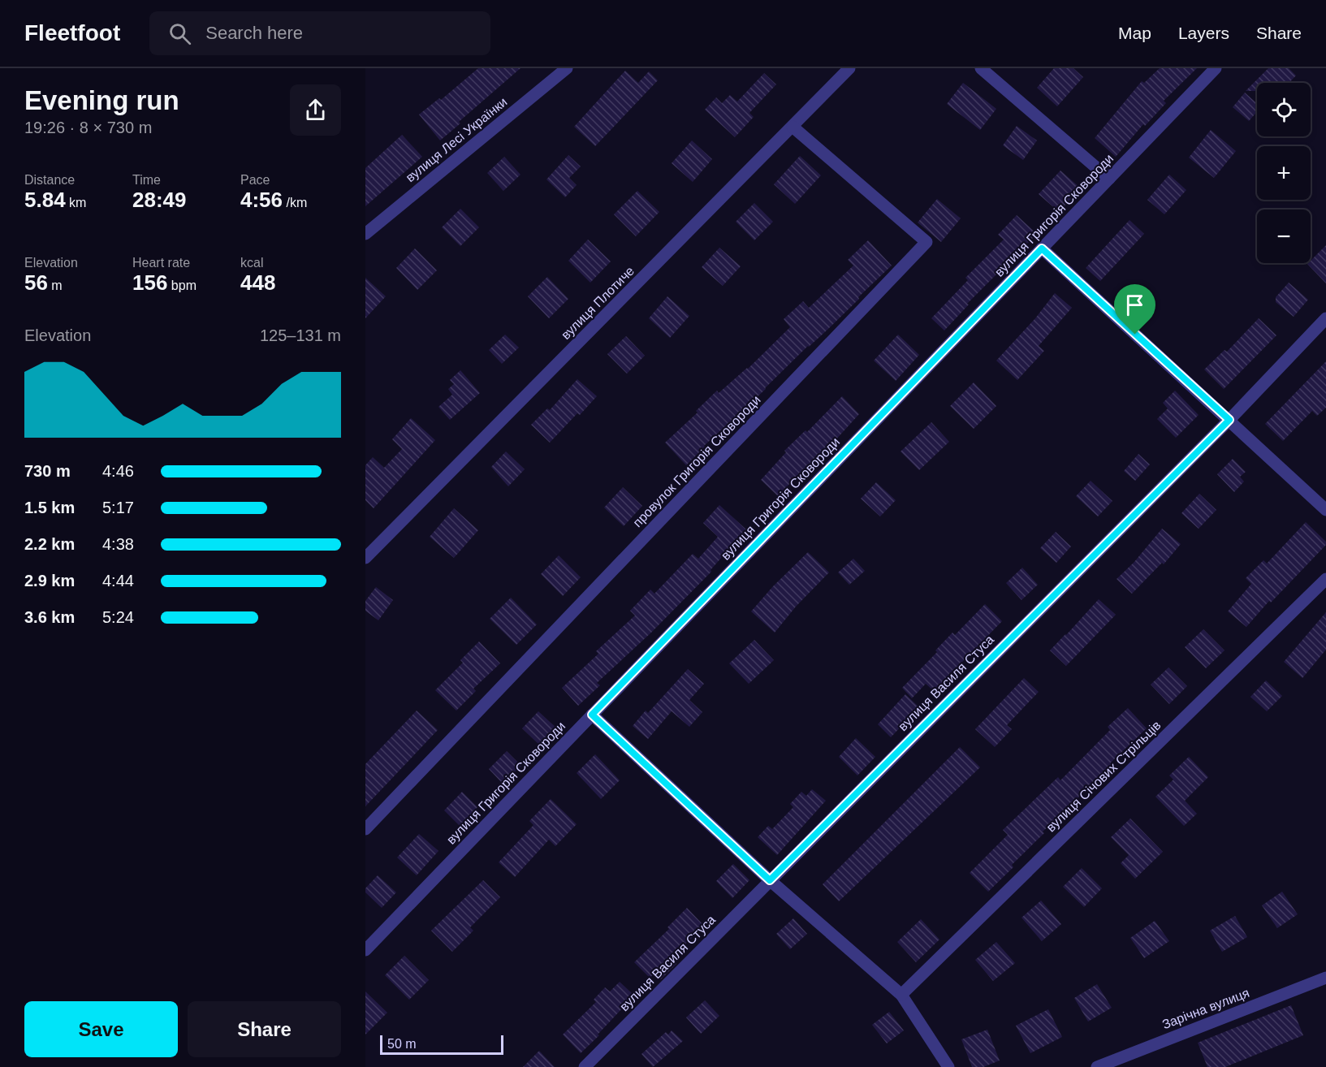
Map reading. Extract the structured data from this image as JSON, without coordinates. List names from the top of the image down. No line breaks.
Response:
{"streets":{"street":["вулиця Лесі Українки","вулиця Григорія Сковороди","вулиця Плотиче","провулок Григорія Сковороди","вулиця Василя Стуса","вулиця Січових Стрільців","Зарічна вулиця"]},"crossings":[["вулиця Плотиче","провулок Григорія Сковороди"]],"scale_bar":"50 m","page":{"header":"Fleetfoot","search":"Search here","nav":["Map","Layers","Share"],"heading":["Evening run","19:26 · 8 × 730 m"],"map_buttons":["+","−"],"stats":[["Distance","5.84 km"],["Time","28:49"],["Pace","4:56 /km"],["Elevation","56 m"],["Heart rate","156 bpm"],["kcal","448"]],"chart":["Elevation","125–131 m"],"list":[{"name":"730 m","note":"4:46"},{"name":"1.5 km","note":"5:17"},{"name":"2.2 km","note":"4:38"},{"name":"2.9 km","note":"4:44"},{"name":"3.6 km","note":"5:24"}],"buttons":["Save","Share"],"scale":"50 m"}}
